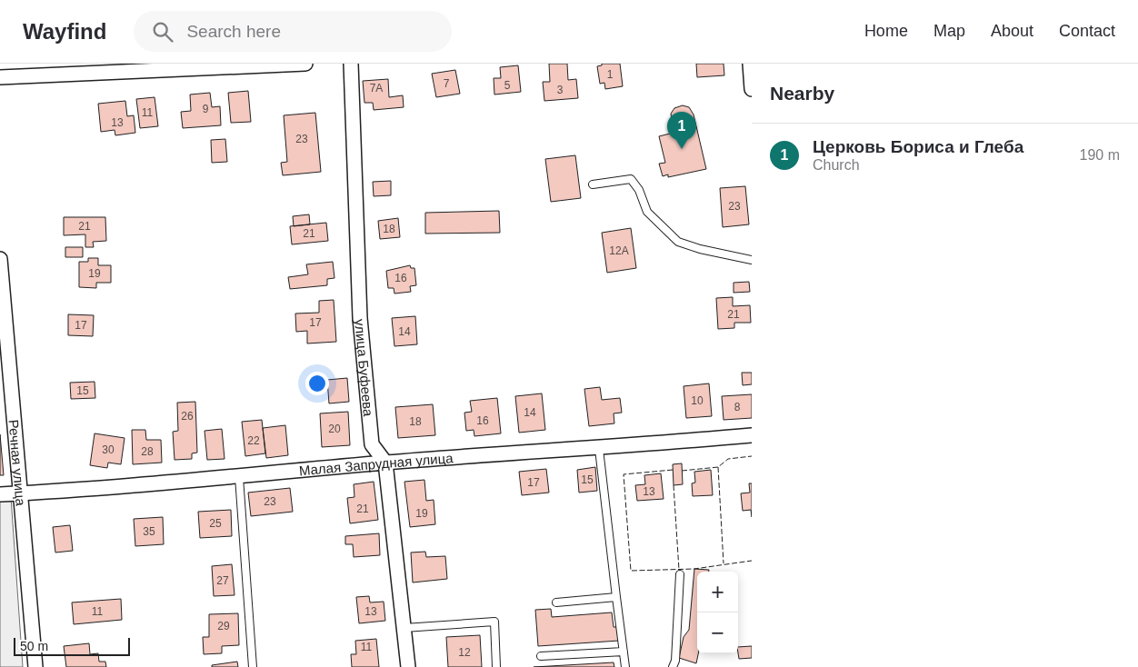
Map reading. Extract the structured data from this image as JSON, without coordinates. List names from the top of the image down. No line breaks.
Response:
{"streets":{"street":["улица Буфеева","Речная улица","Малая Запрудная улица"]},"crossings":[["улица Буфеева","Малая Запрудная улица"],["Речная улица","Малая Запрудная улица"]],"house_numbers":["1","7","5","7А","3","9","11","13","23","23","21","18","21","12А","19","16","21","17","17","14","15","10","8","14","26","16","18","20","22","30","28","15","17","13","23","21","19","25","35","27","11","13","29","11","12"],"scale_bar":"50 m","page":{"header":"Wayfind","search":"Search here","nav":["Home","Map","About","Contact"],"heading":"Nearby","pins":"1","list":[{"mark":"1","name":"Церковь Бориса и Глеба","note":"Church","value":"190 m"}],"map_buttons":["+","−"],"scale":"50 m"}}
